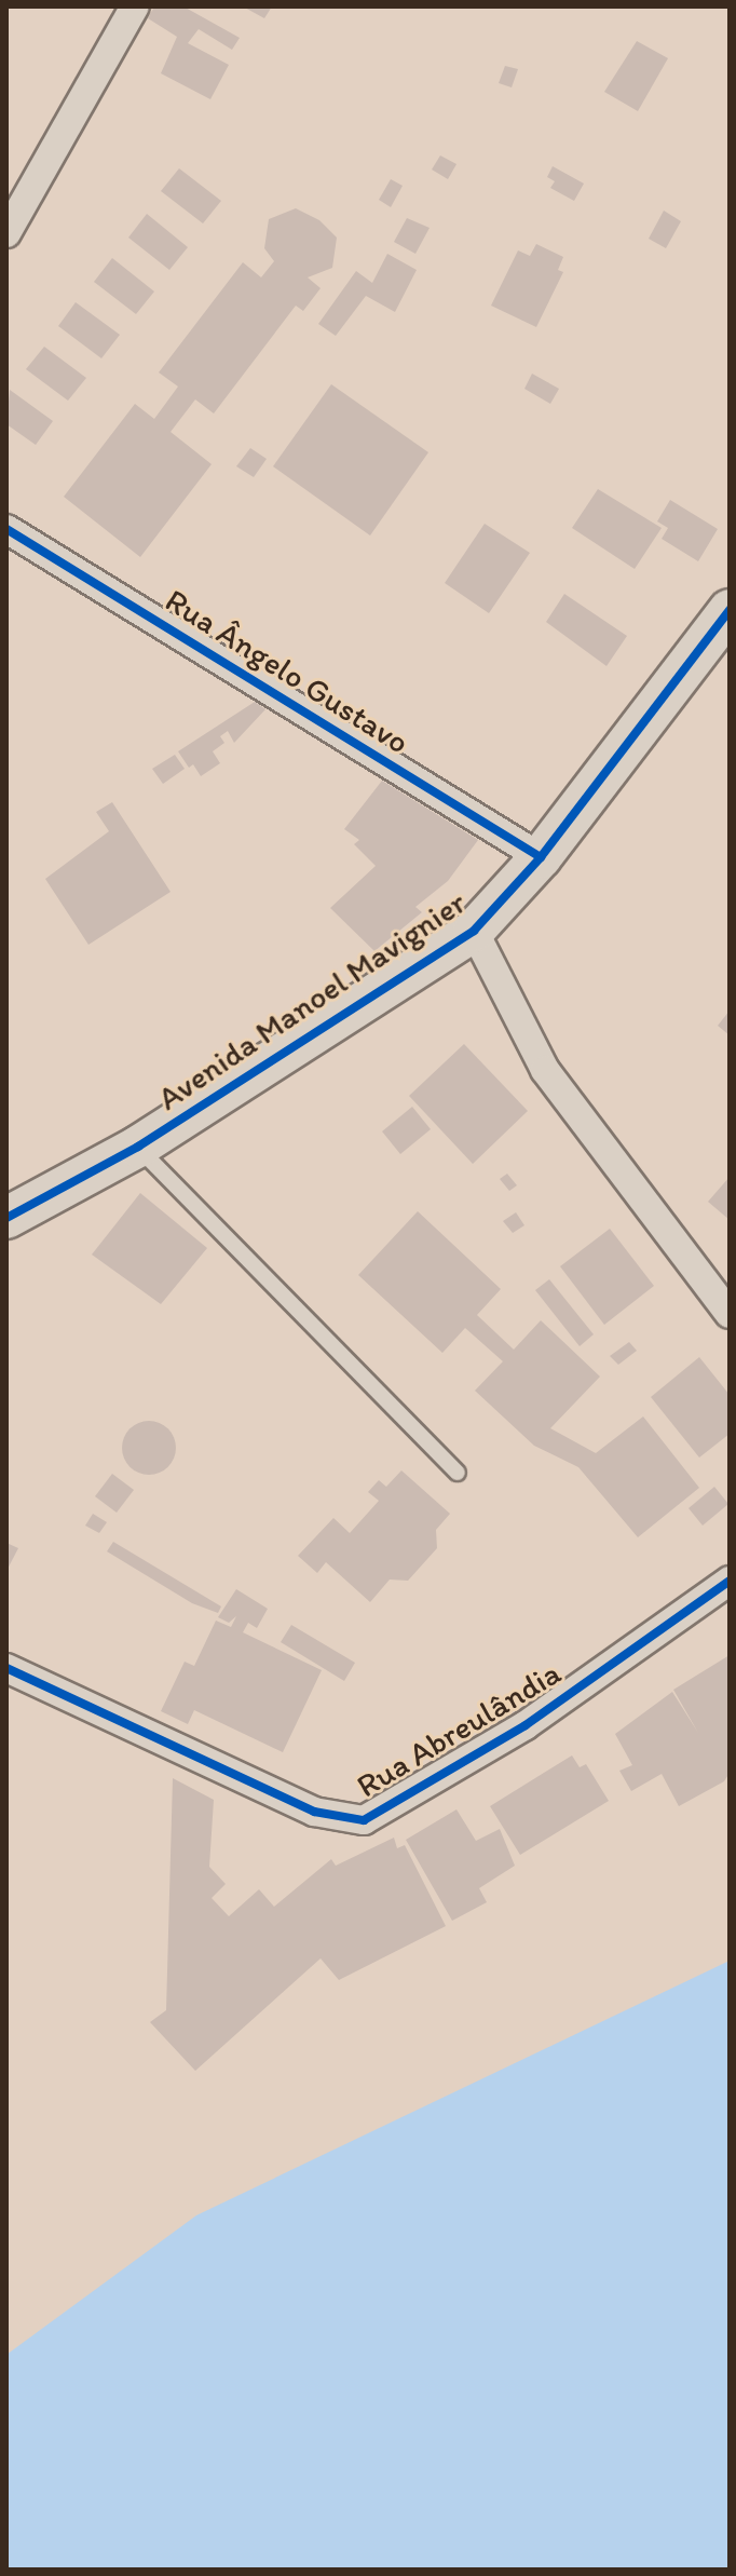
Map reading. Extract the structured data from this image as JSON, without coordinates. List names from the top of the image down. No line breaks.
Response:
{"streets":{"street":["Rua Ângelo Gustavo","Avenida Manoel Mavignier","Rua Abreulândia"]},"crossings":[["Rua Ângelo Gustavo","Avenida Manoel Mavignier"]]}
